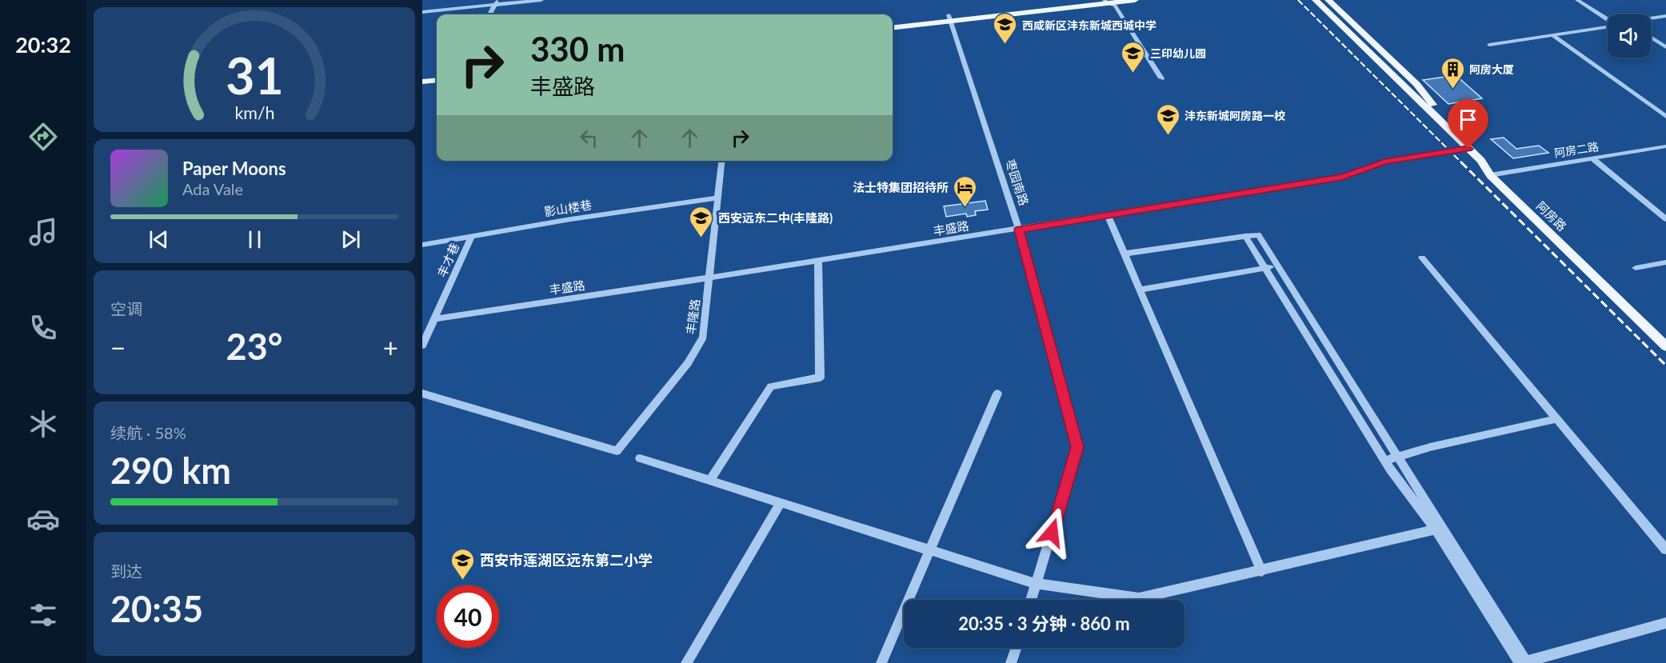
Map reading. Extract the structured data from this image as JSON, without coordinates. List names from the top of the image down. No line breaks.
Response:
{"streets":{"main road":["阿房路"],"street":["阿房二路","枣园南路","影山楼巷","丰盛路","丰才巷","丰隆路"]},"crossings":[["阿房二路","阿房路"],["枣园南路","丰盛路"],["影山楼巷","丰才巷"],["影山楼巷","丰隆路"],["阿房路","丰盛路"],["丰盛路","丰才巷"],["丰盛路","丰隆路"]],"places":{"school or university":["西咸新区沣东新城西城中学","三印幼儿园","沣东新城阿房路一校","西安远东二中(丰隆路)","西安市莲湖区远东第二小学"],"building":["阿房大厦"],"hotel":["法士特集团招待所"]},"page":{"tabs":"20:32","turn":["330 m","丰盛路"],"song":["Paper Moons","Ada Vale"],"tile":["空调",["续航 · 58%","290 km"],["到达","20:35"]],"heat":["−","23°","+"],"limit":"40","trip":"20:35 · 3 分钟 · 860 m","gauge":["31","km/h"]}}
